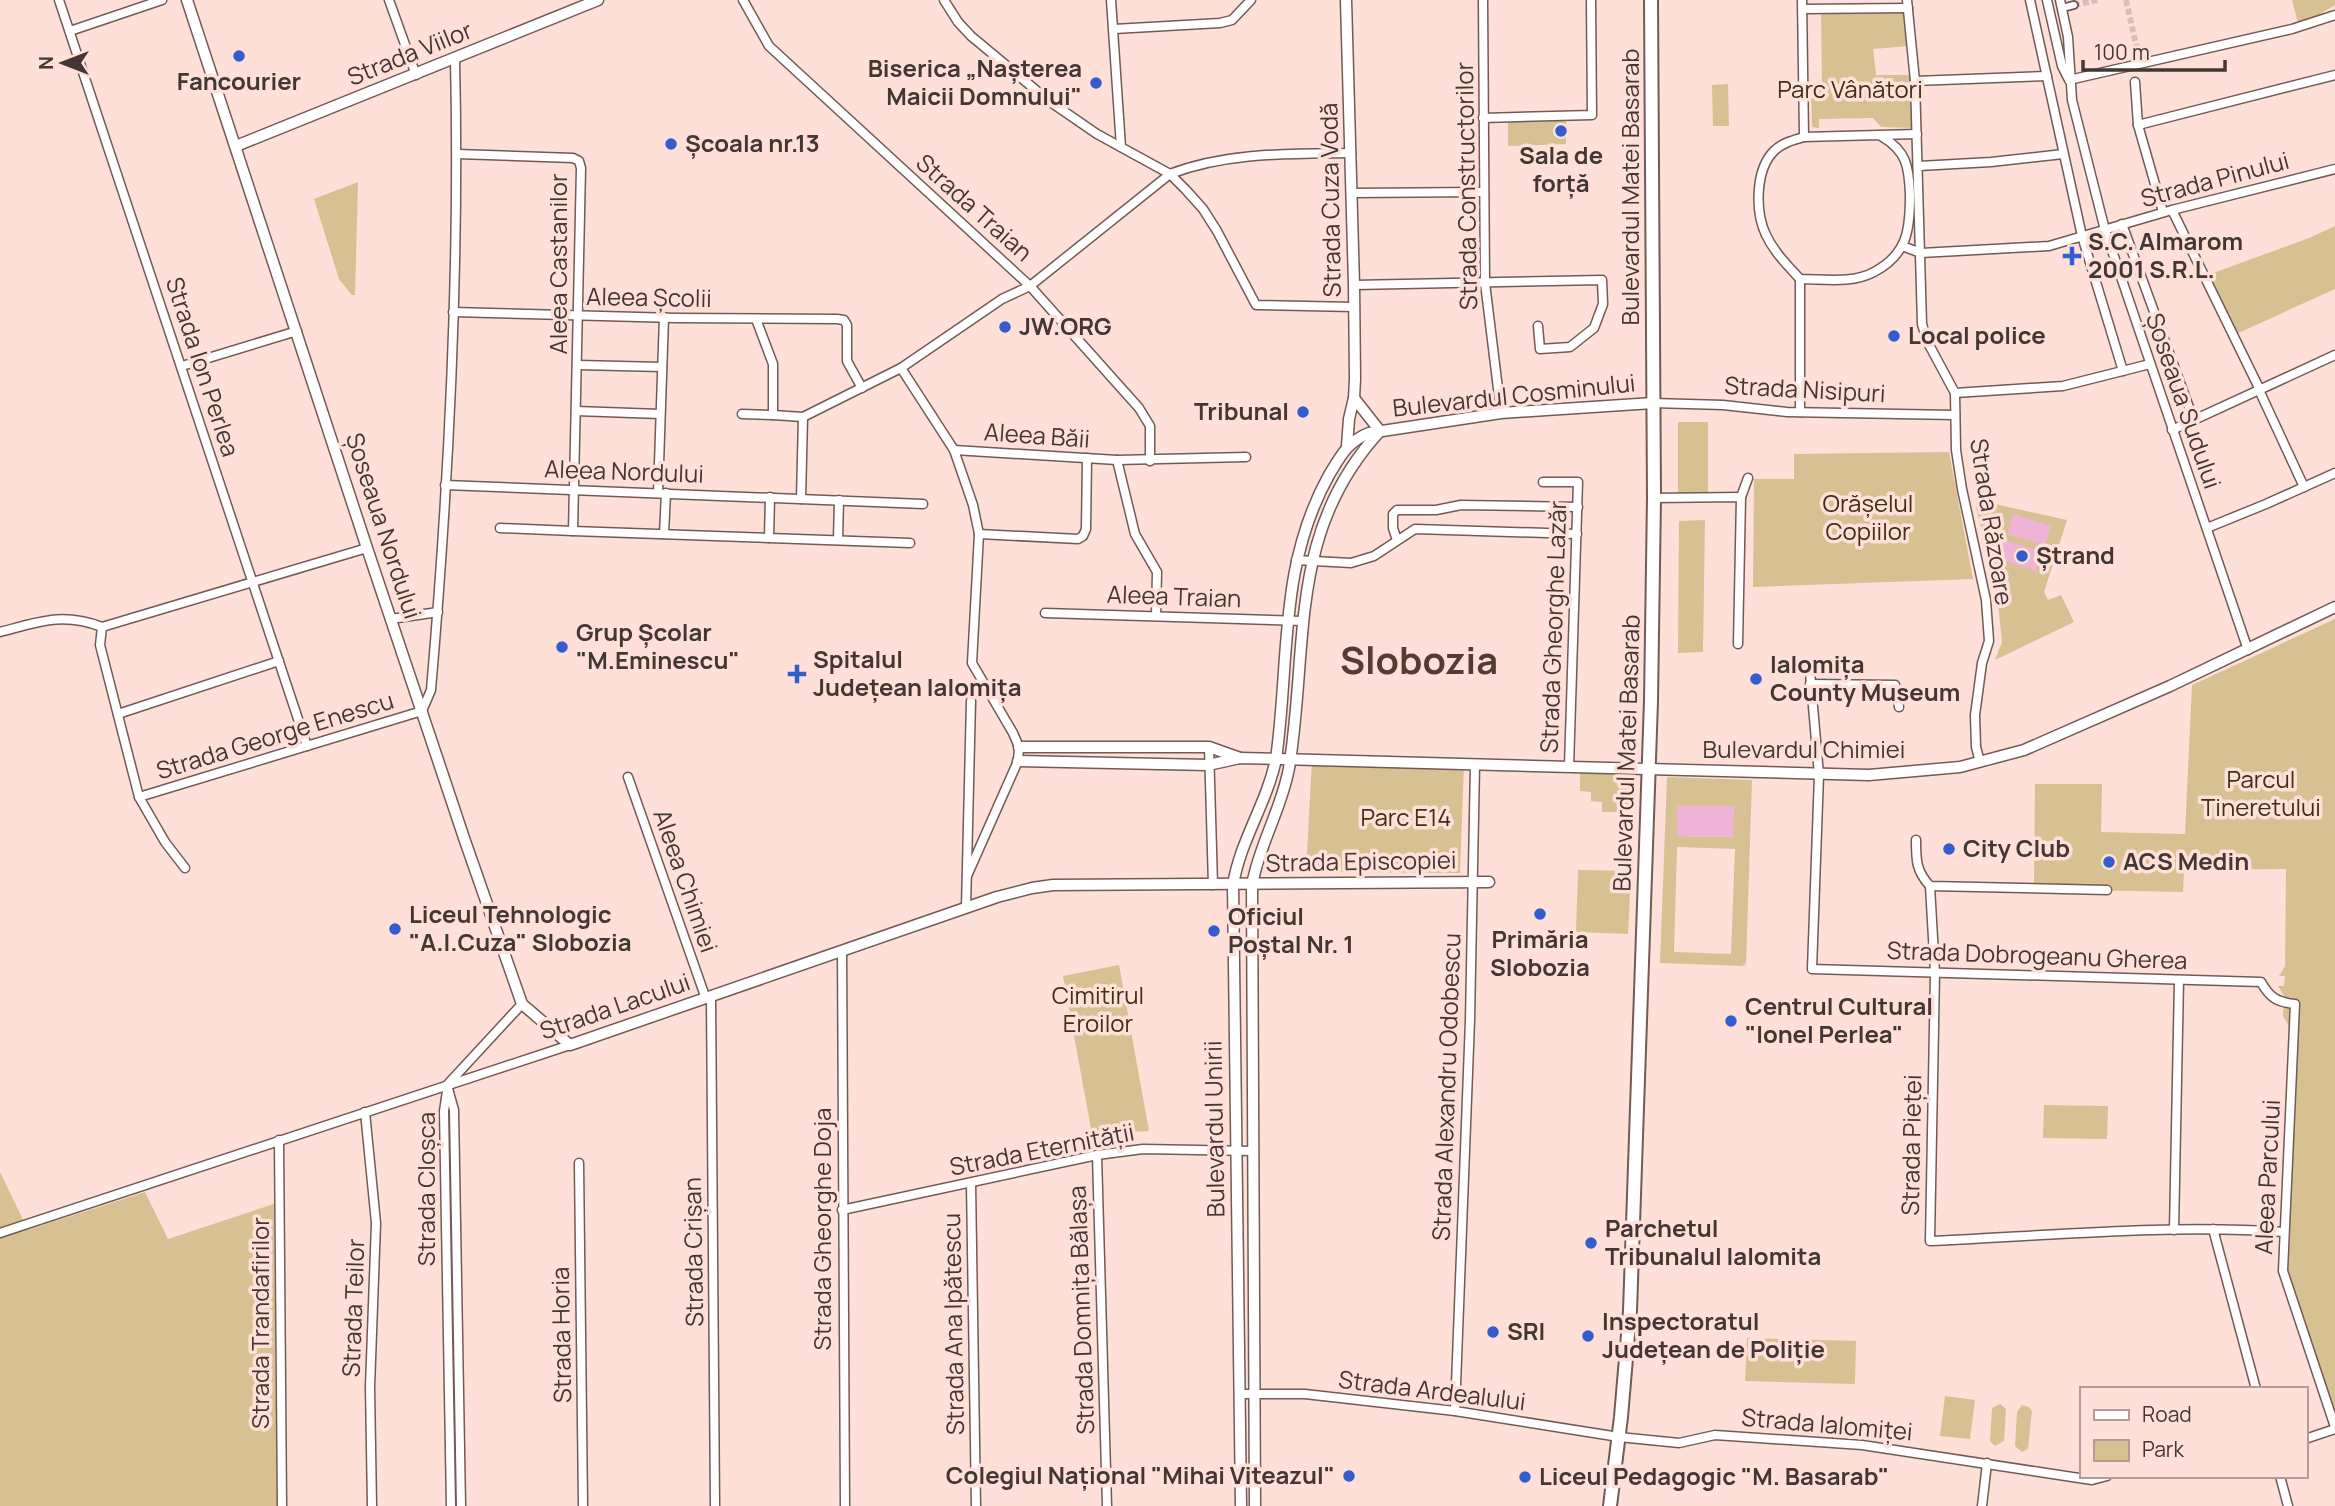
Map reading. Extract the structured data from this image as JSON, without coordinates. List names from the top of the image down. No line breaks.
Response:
{"streets":{"main road":["Bulevardul Matei Basarab"],"street":["Strada Viilor","Strada Pinului","Strada Constructorilor","Strada Cuza Vodă","Strada Traian","Aleea Castanilor","Aleea Școlii","Strada Ion Perlea","Strada Nisipuri","Bulevardul Cosminului","Șoseaua Sudului","Aleea Băii","Aleea Nordului","Strada Răzoare","Șoseaua Nordului","Aleea Traian","Strada Gheorghe Lazăr","Strada George Enescu","Bulevardul Chimiei","Strada Episcopiei","Aleea Chimiei","Strada Dobrogeanu Gherea","Strada Lacului","Strada Alexandru Odobescu","Bulevardul Unirii","Strada Pieței","Strada Eternității","Aleea Parcului","Strada Cloșca","Strada Gheorghe Doja","Strada Crișan","Strada Teilor","Strada Domnița Bălașa","Strada Trandafirilor","Strada Ana Ipătescu","Strada Horia","Strada Ardealului","Strada Ialomiței"]},"crossings":[["Strada Viilor","Șoseaua Nordului"],["Strada Pinului","Șoseaua Sudului"],["Strada Pinului","Strada Răzoare"],["Strada Constructorilor","Bulevardul Cosminului"],["Bulevardul Matei Basarab","Strada Nisipuri"],["Bulevardul Matei Basarab","Bulevardul Cosminului"],["Bulevardul Matei Basarab","Bulevardul Chimiei"],["Bulevardul Matei Basarab","Strada Ardealului"],["Bulevardul Matei Basarab","Strada Ialomiței"],["Strada Cuza Vodă","Bulevardul Cosminului"],["Strada Traian","Aleea Băii"],["Aleea Castanilor","Aleea Școlii"],["Aleea Castanilor","Aleea Nordului"],["Strada Ion Perlea","Strada George Enescu"],["Strada Nisipuri","Bulevardul Cosminului"],["Strada Nisipuri","Strada Răzoare"],["Bulevardul Cosminului","Aleea Traian"],["Bulevardul Cosminului","Bulevardul Chimiei"],["Bulevardul Cosminului","Bulevardul Unirii"],["Șoseaua Sudului","Bulevardul Chimiei"],["Aleea Băii","Aleea Traian"],["Strada Răzoare","Bulevardul Chimiei"],["Șoseaua Nordului","Strada George Enescu"],["Șoseaua Nordului","Strada Lacului"],["Strada Gheorghe Lazăr","Bulevardul Chimiei"],["Bulevardul Chimiei","Strada Dobrogeanu Gherea"],["Bulevardul Chimiei","Strada Alexandru Odobescu"],["Bulevardul Chimiei","Bulevardul Unirii"],["Strada Episcopiei","Strada Lacului"],["Strada Episcopiei","Strada Alexandru Odobescu"],["Strada Episcopiei","Bulevardul Unirii"],["Aleea Chimiei","Strada Lacului"],["Aleea Chimiei","Strada Crișan"],["Strada Dobrogeanu Gherea","Strada Pieței"],["Strada Dobrogeanu Gherea","Aleea Parcului"],["Strada Lacului","Bulevardul Unirii"],["Strada Lacului","Strada Cloșca"],["Strada Lacului","Strada Gheorghe Doja"],["Strada Lacului","Strada Crișan"],["Strada Lacului","Strada Teilor"],["Strada Lacului","Strada Trandafirilor"],["Strada Alexandru Odobescu","Strada Ardealului"],["Bulevardul Unirii","Strada Eternității"],["Bulevardul Unirii","Strada Ardealului"],["Strada Eternității","Strada Gheorghe Doja"],["Strada Eternității","Strada Domnița Bălașa"],["Strada Eternității","Strada Ana Ipătescu"],["Strada Ardealului","Strada Ialomiței"]],"districts":["Slobozia"],"parks":["Parc Vânători","Orășelul Copiilor","Parcul Tineretului","Parc E14","Cimitirul Eroilor"],"places":{"other":["Fancourier","Biserica „Nașterea Maicii Domnului\"","Sala de forță","Școala nr.13","JW.ORG","Local police","Tribunal","Ștrand","Grup Școlar \"M.Eminescu\"","Ialomița County Museum","City Club","ACS Medin","Primăria Slobozia","Liceul Tehnologic \"A.I.Cuza\" Slobozia","Oficiul Poștal Nr. 1","Centrul Cultural \"Ionel Perlea\"","Parchetul Tribunalul Ialomita","SRI","Inspectoratul Județean de Poliție","Colegiul Național \"Mihai Viteazul\"","Liceul Pedagogic \"M. Basarab\""],"health":["S.C. Almarom 2001 S.R.L.","Spitalul Județean Ialomița"]},"legend":["Road","Park"],"scale_bar":"100 m","north":"left"}
